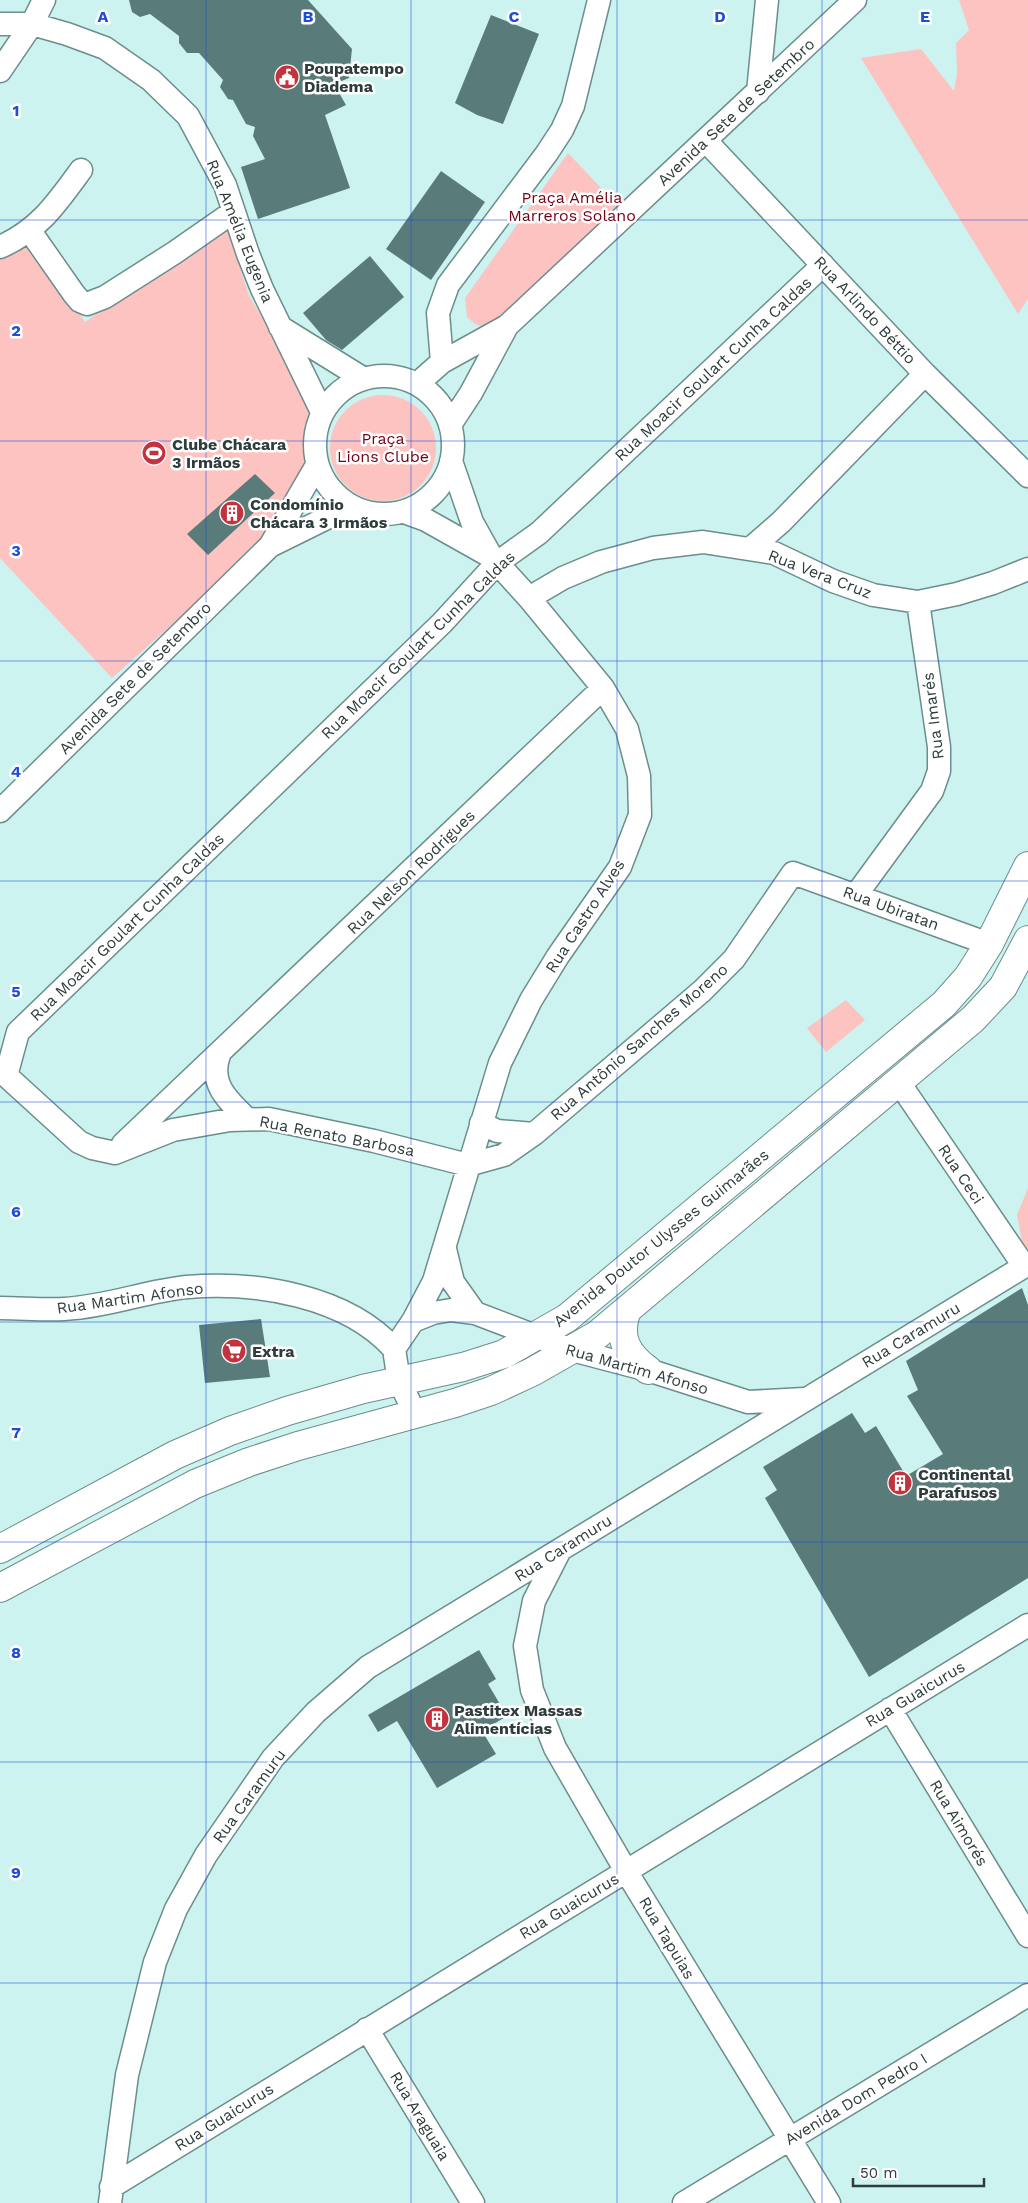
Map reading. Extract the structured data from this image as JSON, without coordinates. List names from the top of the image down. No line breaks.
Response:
{"streets":{"main road":["Avenida Doutor Ulysses Guimarães"],"street":["Avenida Sete de Setembro","Rua Amélia Eugenia","Rua Arlindo Béttio","Rua Moacir Goulart Cunha Caldas","Rua Vera Cruz","Rua Imarés","Rua Nelson Rodrigues","Rua Ubiratan","Rua Castro Alves","Rua Antônio Sanches Moreno","Rua Renato Barbosa","Rua Ceci","Rua Martim Afonso","Rua Caramuru","Rua Guaicurus","Rua Aimorés","Rua Tapuias","Avenida Dom Pedro I","Rua Araguaia"]},"crossings":[["Avenida Sete de Setembro","Rua Amélia Eugenia"],["Avenida Sete de Setembro","Rua Arlindo Béttio"],["Avenida Sete de Setembro","Rua Castro Alves"],["Rua Amélia Eugenia","Rua Castro Alves"],["Rua Arlindo Béttio","Rua Moacir Goulart Cunha Caldas"],["Rua Moacir Goulart Cunha Caldas","Rua Castro Alves"],["Rua Vera Cruz","Rua Imarés"],["Rua Vera Cruz","Rua Castro Alves"],["Rua Imarés","Rua Ubiratan"],["Rua Nelson Rodrigues","Rua Castro Alves"],["Rua Nelson Rodrigues","Rua Renato Barbosa"],["Rua Ubiratan","Rua Antônio Sanches Moreno"],["Rua Ubiratan","Avenida Doutor Ulysses Guimarães"],["Rua Castro Alves","Rua Antônio Sanches Moreno"],["Rua Castro Alves","Rua Renato Barbosa"],["Rua Castro Alves","Rua Martim Afonso"],["Rua Antônio Sanches Moreno","Rua Renato Barbosa"],["Rua Ceci","Avenida Doutor Ulysses Guimarães"],["Rua Ceci","Rua Caramuru"],["Avenida Doutor Ulysses Guimarães","Rua Martim Afonso"],["Rua Martim Afonso","Rua Caramuru"],["Rua Caramuru","Rua Guaicurus"],["Rua Caramuru","Rua Tapuias"],["Rua Guaicurus","Rua Aimorés"],["Rua Guaicurus","Rua Tapuias"],["Rua Guaicurus","Rua Araguaia"],["Rua Tapuias","Avenida Dom Pedro I"]],"parks":["Praça Amélia Marreros Solano","Praça Lions Clube"],"places":{"public building":["Poupatempo Diadema"],"sports":["Clube Chácara 3 Irmãos"],"building":["Condomínio Chácara 3 Irmãos","Continental Parafusos","Pastitex Massas Alimentícias"],"supermarket":["Extra"]},"scale_bar":"50 m","grid":{"columns":["A","B","C","D","E"],"rows":["1","2","3","4","5","6","7","8","9"]}}
